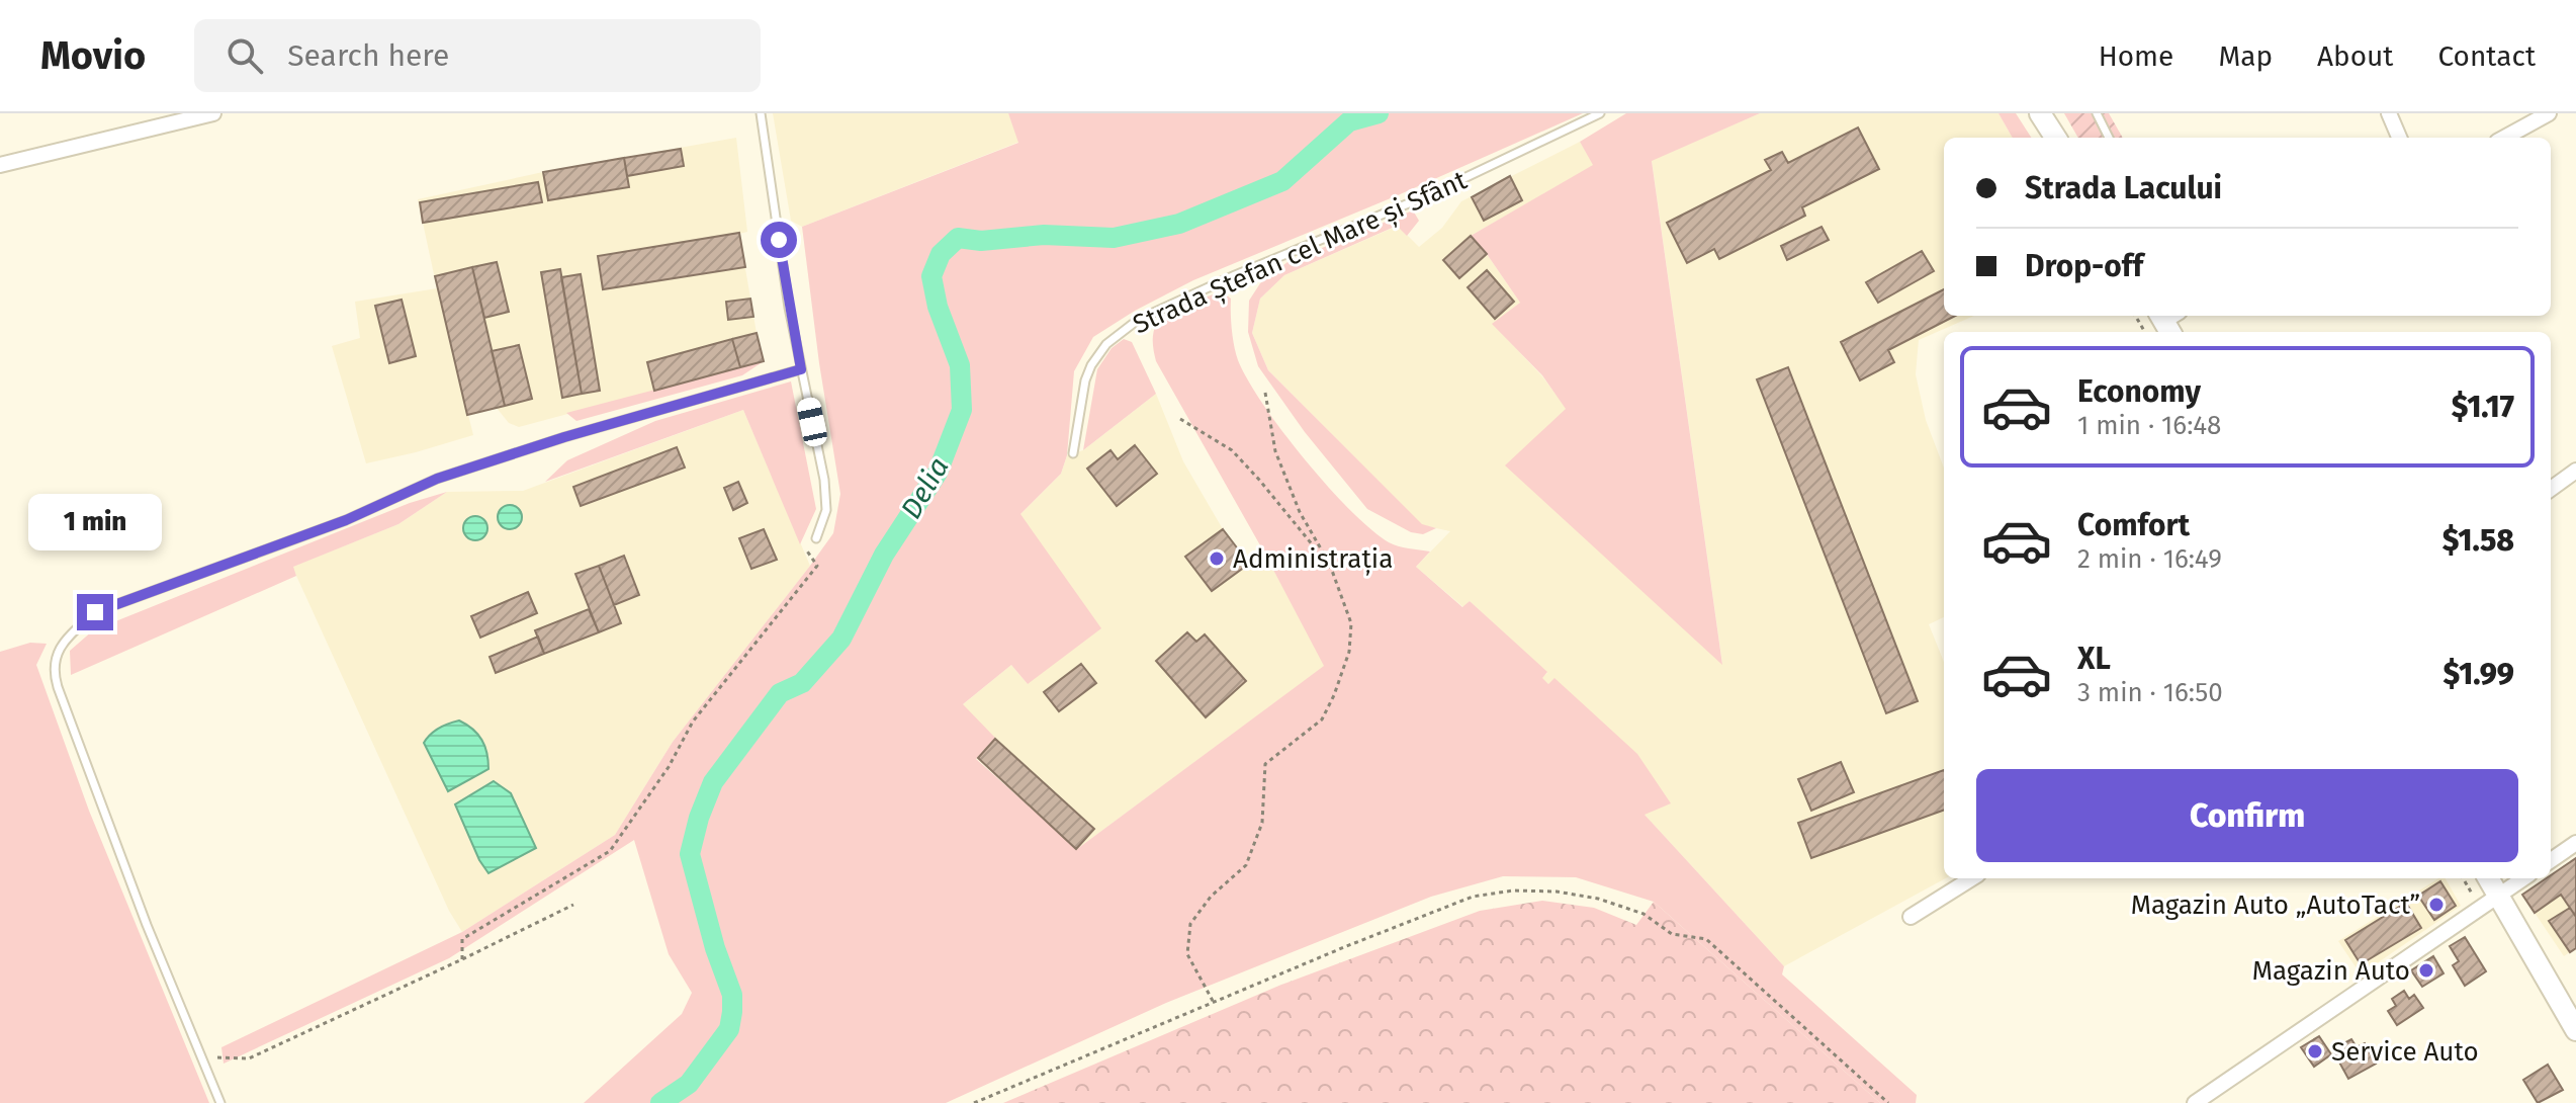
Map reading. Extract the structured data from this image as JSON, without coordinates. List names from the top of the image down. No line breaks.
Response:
{"streets":{"lane":["Strada Ștefan cel Mare și Sfânt"]},"water":["Delia"],"places":["Administrația","Magazin Auto „AutoTact”","Magazin Auto","Service Auto"],"page":{"header":"Movio","search":"Search here","nav":["Home","Map","About","Contact"],"banner":["Strada Lacului","Drop-off"],"list":[{"name":"Economy","note":"1 min · 16:48","value":"$1.17"},{"name":"Comfort","note":"2 min · 16:49","value":"$1.58"},{"name":"XL","note":"3 min · 16:50","value":"$1.99"}],"bubble":"1 min","buttons":"Confirm"}}
